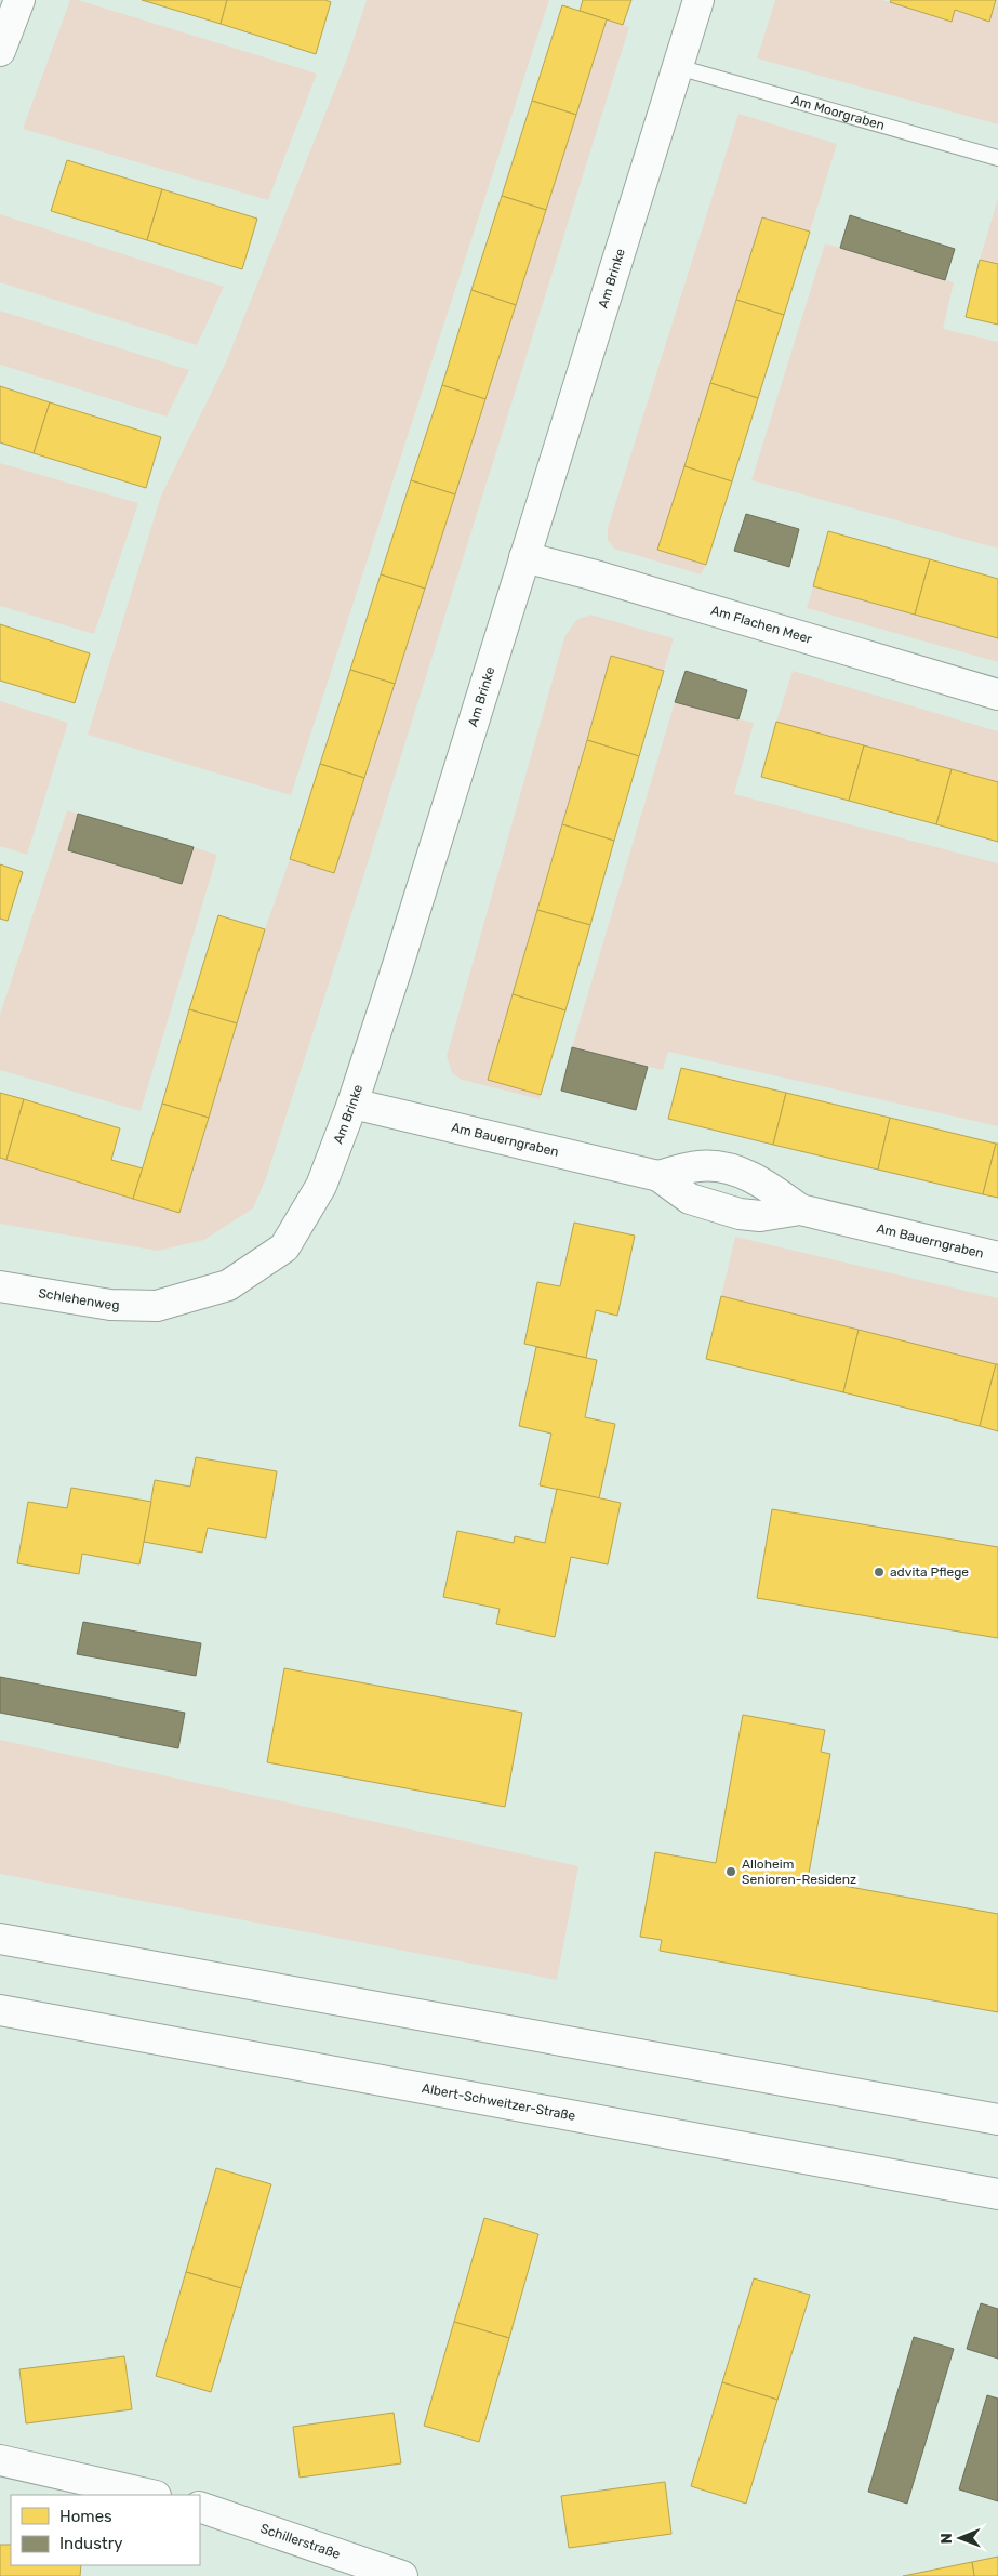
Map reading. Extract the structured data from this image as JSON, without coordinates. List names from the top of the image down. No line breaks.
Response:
{"streets":{"street":["Am Brinke","Am Flachen Meer","Am Bauerngraben","Schlehenweg","Albert-Schweitzer-Straße","Schillerstraße"],"lane":["Am Moorgraben"]},"crossings":[["Am Moorgraben","Am Brinke"],["Am Brinke","Am Flachen Meer"],["Am Brinke","Am Bauerngraben"],["Am Brinke","Schlehenweg"]],"places":["advita Pflege","Alloheim Senioren-Residenz"],"legend":["Homes","Industry"],"north":"left"}
